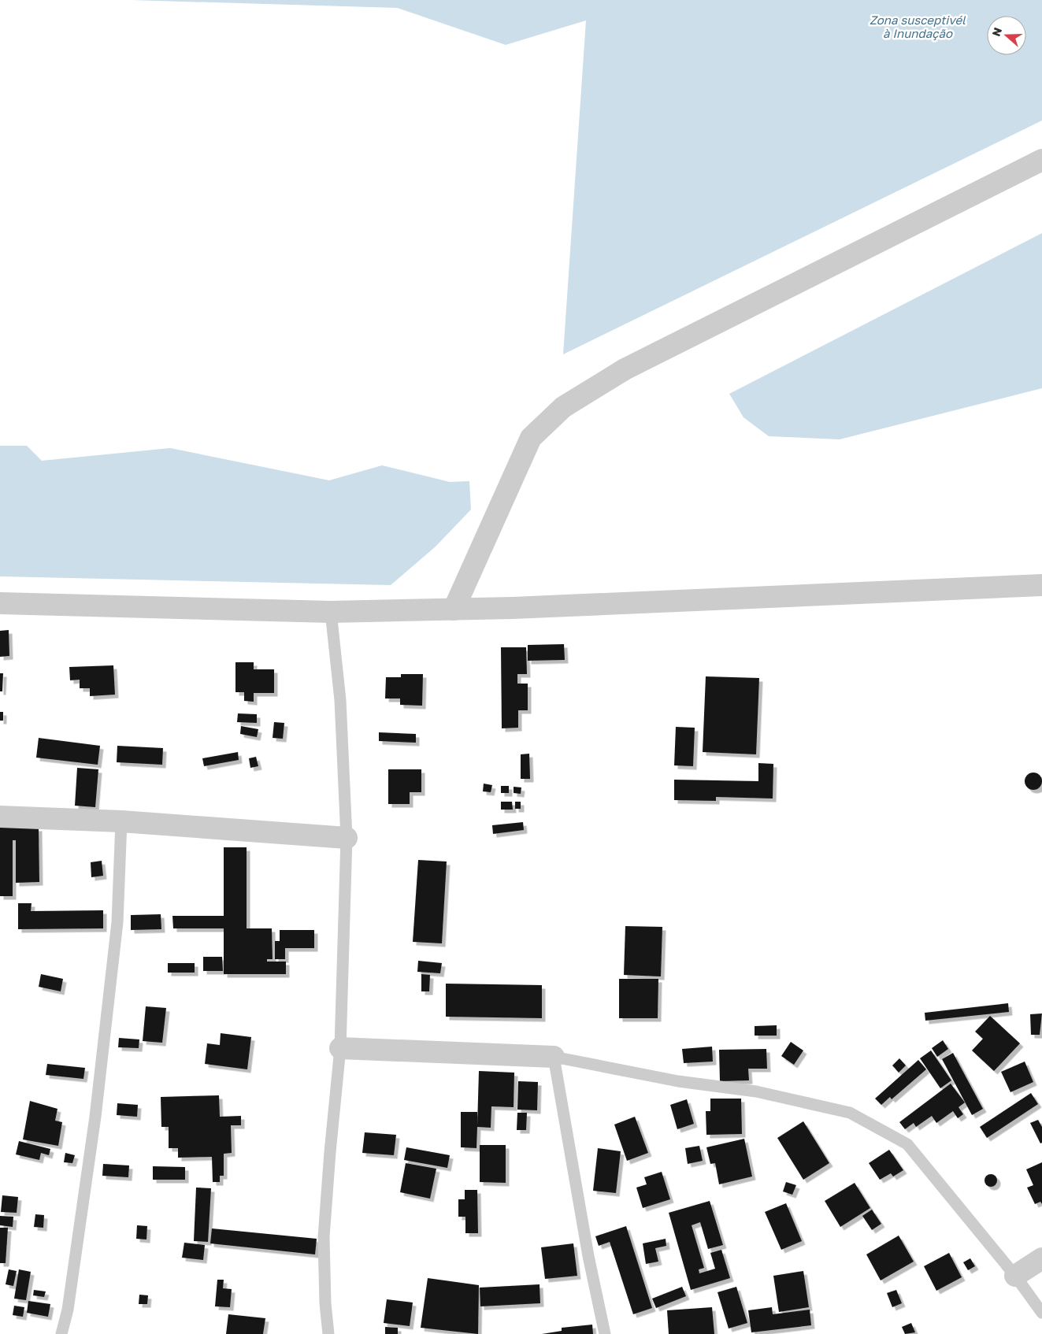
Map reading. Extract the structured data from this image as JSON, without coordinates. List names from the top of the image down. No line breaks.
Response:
{"water":["Zona susceptivél à Inundação"],"north":"left"}
